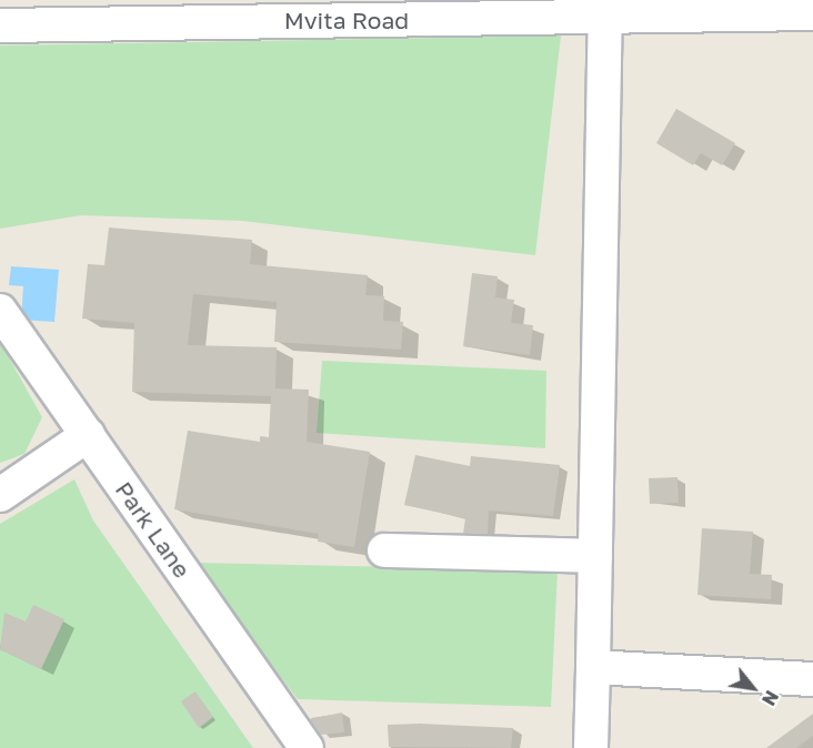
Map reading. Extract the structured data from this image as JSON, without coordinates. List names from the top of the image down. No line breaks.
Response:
{"streets":{"street":["Mvita Road","Park Lane"]},"north":"bottom right"}
